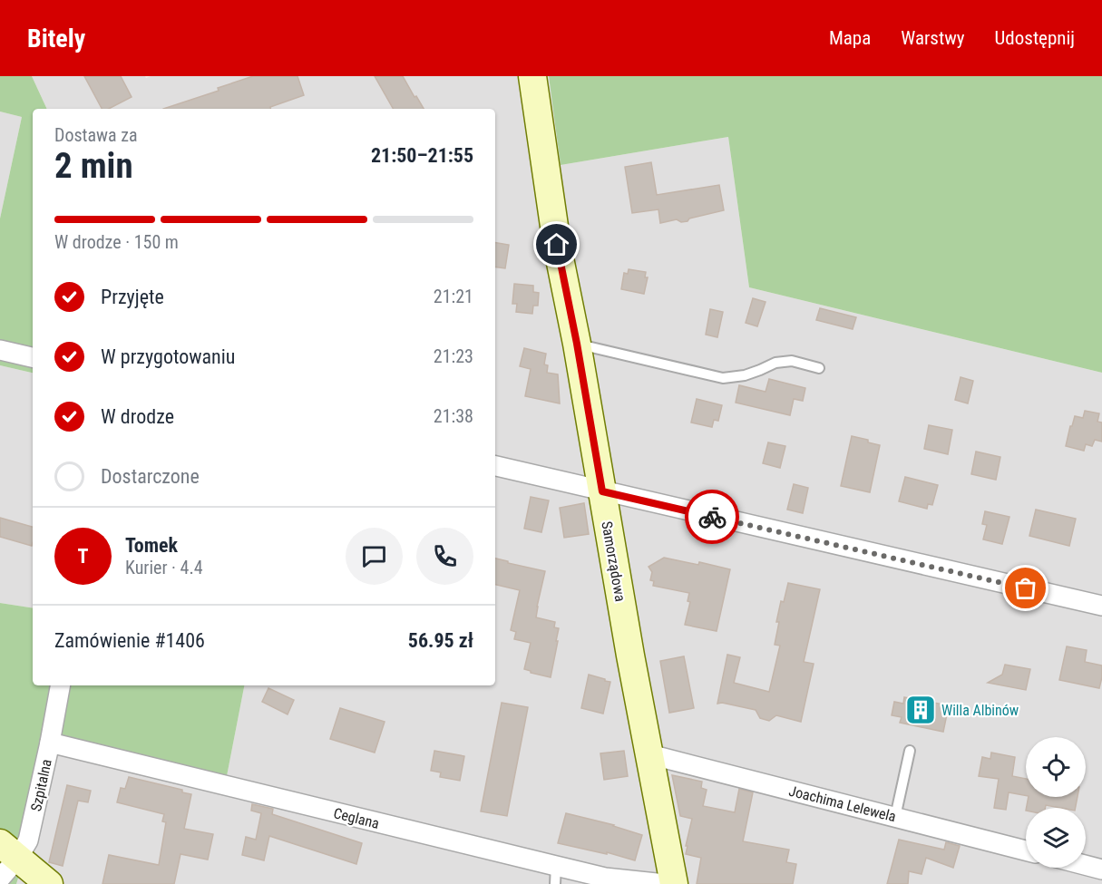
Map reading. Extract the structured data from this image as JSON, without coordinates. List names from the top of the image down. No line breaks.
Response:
{"streets":{"street":["Samorządowa","Szpitalna","Joachima Lelewela","Ceglana"]},"crossings":[["Samorządowa","Joachima Lelewela"],["Szpitalna","Ceglana"]],"places":{"building":["Willa Albinów"]},"page":{"header":"Bitely","nav":["Mapa","Warstwy","Udostępnij"],"heading":["2 min","Dostawa za","21:50–21:55"],"panel":["Tomek","Kurier · 4.4","Zamówienie #1406","56.95 zł"],"bar":"W drodze · 150 m","list":[["Przyjęte","21:21"],["W przygotowaniu","21:23"],["W drodze","21:38"],"Dostarczone"],"round":"T"}}
